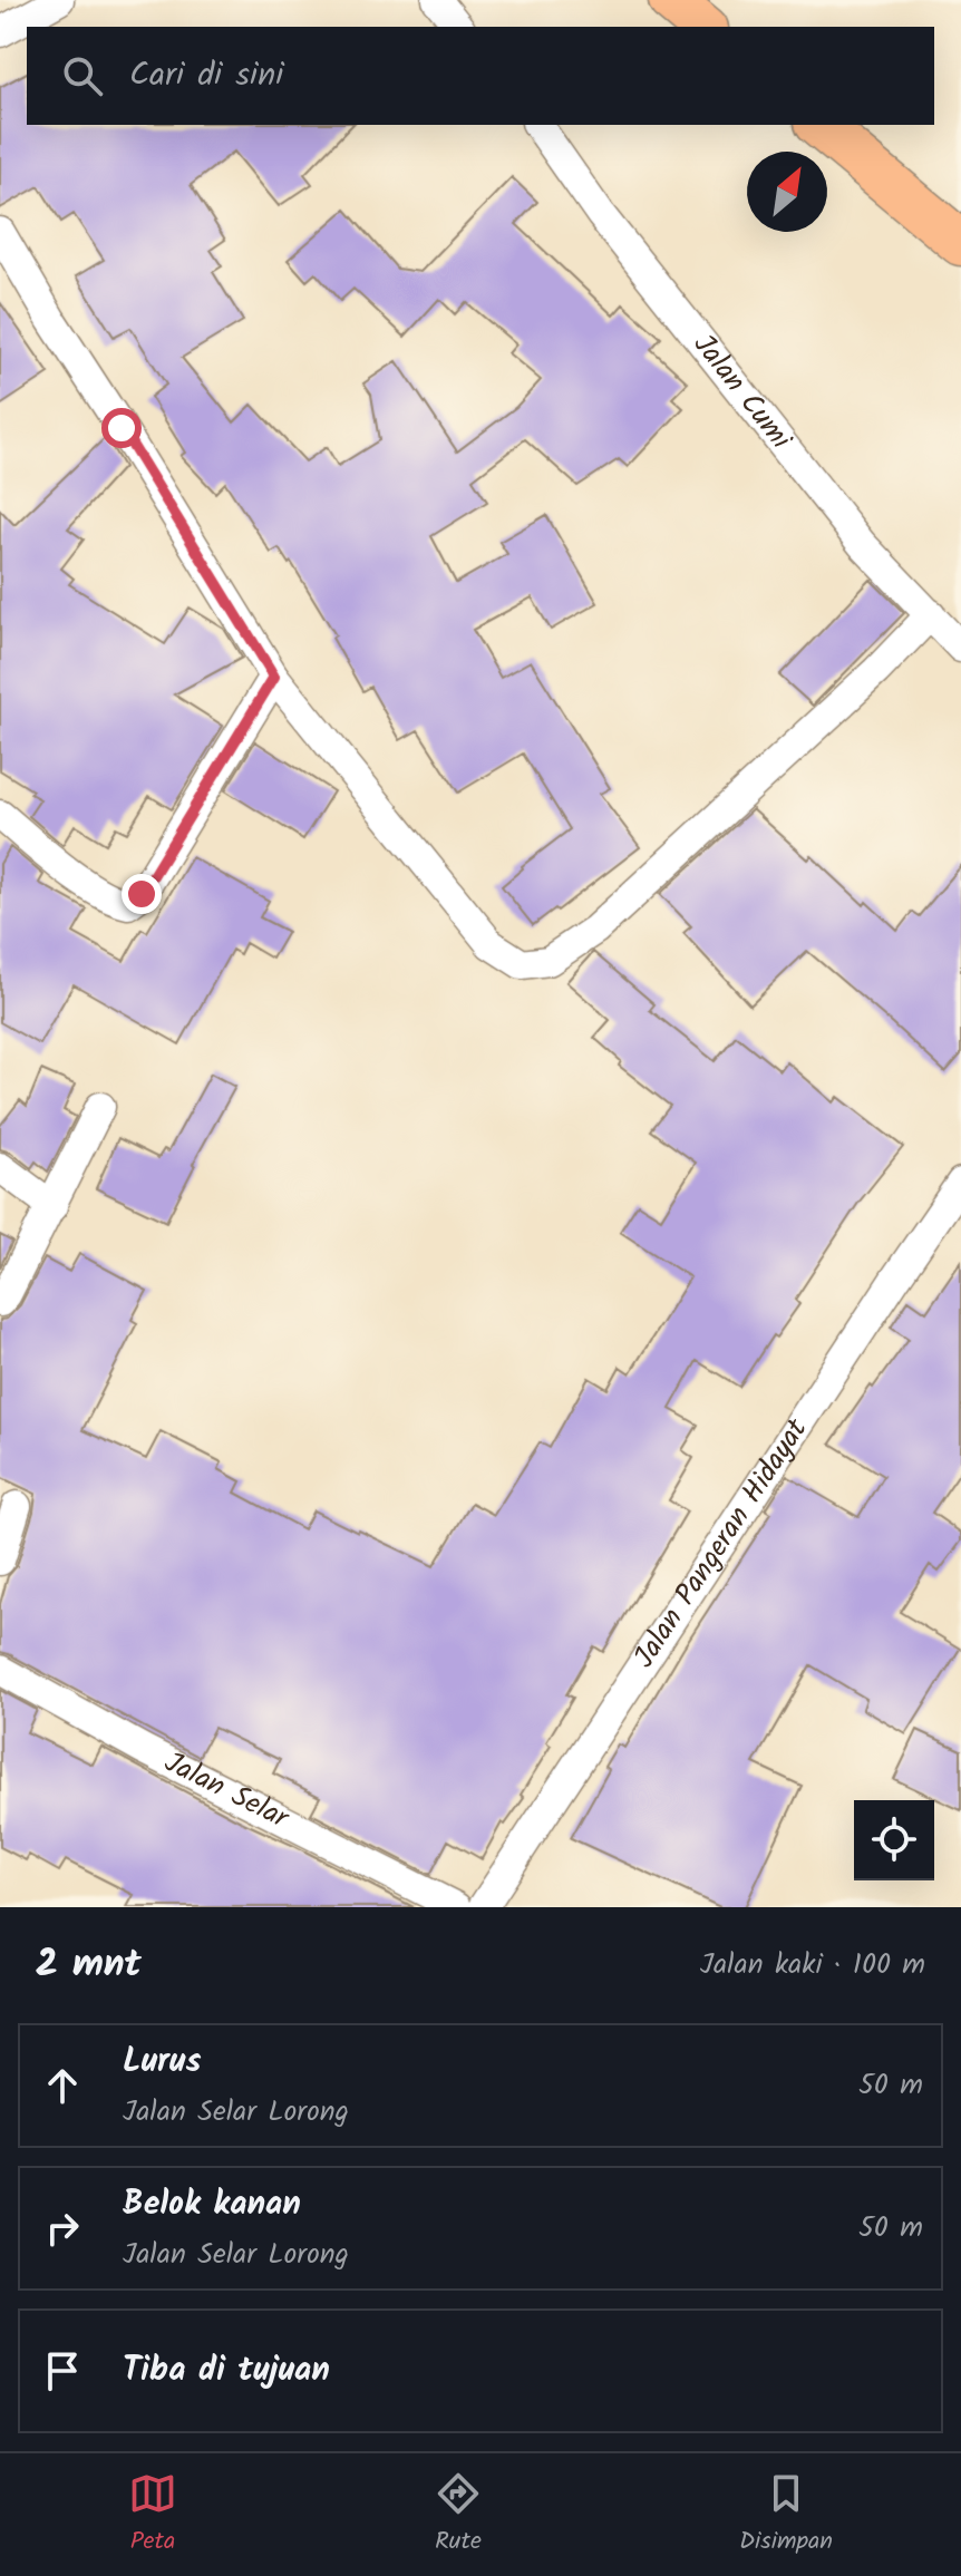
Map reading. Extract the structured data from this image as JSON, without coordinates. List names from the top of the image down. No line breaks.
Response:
{"streets":{"street":["Jalan Cumi","Jalan Pangeran Hidayat","Jalan Selar"]},"north":"top right","page":{"search":"Cari di sini","heading":["2 mnt","Jalan kaki · 100 m"],"list":[["Lurus","Jalan Selar Lorong","50 m"],["Belok kanan","Jalan Selar Lorong","50 m"],"Tiba di tujuan"],"nav":["Peta","Rute","Disimpan"]}}
